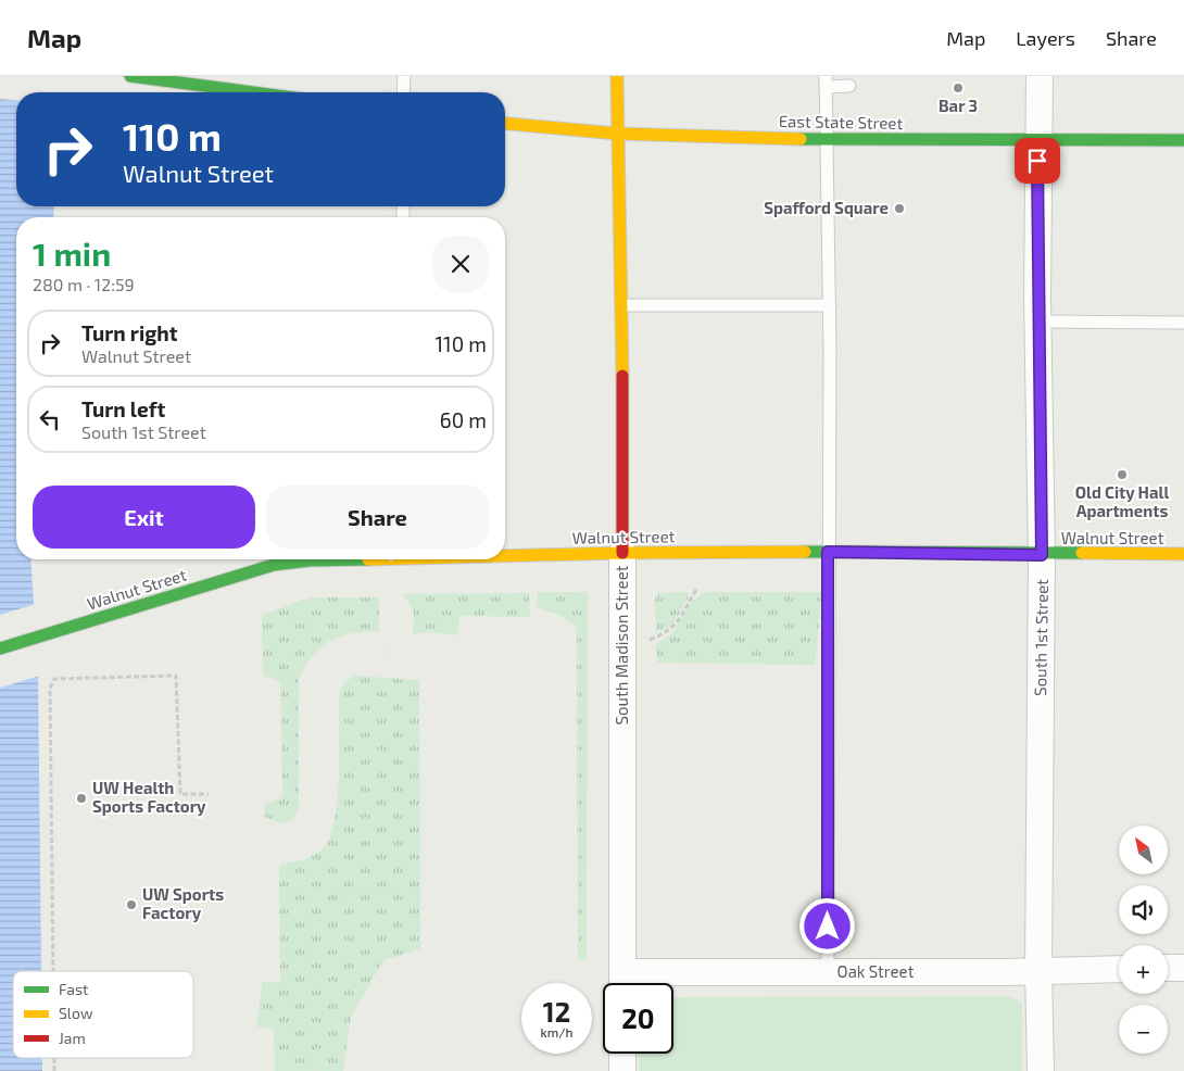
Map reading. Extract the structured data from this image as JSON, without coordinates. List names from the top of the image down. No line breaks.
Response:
{"streets":{"main road":["East State Street","Walnut Street","South Madison Street"],"street":["South 1st Street","Oak Street"]},"crossings":[["East State Street","South 1st Street"],["East State Street","South Madison Street"],["Walnut Street","South 1st Street"],["Walnut Street","South Madison Street"],["South 1st Street","Oak Street"],["South Madison Street","Oak Street"]],"places":["Bar 3","Spafford Square","Old City Hall Apartments","UW Health Sports Factory","UW Sports Factory"],"legend":["Fast","Slow","Jam"],"north":"top left","page":{"header":"Map","nav":["Map","Layers","Share"],"turn":["110 m","Walnut Street"],"heading":["1 min","280 m · 12:59"],"list":[{"name":"Turn right","note":"Walnut Street","value":"110 m"},{"name":"Turn left","note":"South 1st Street","value":"60 m"}],"buttons":["Exit","Share"],"map_buttons":["+","−"],"speed":"12 km/h","limit":"20"}}
